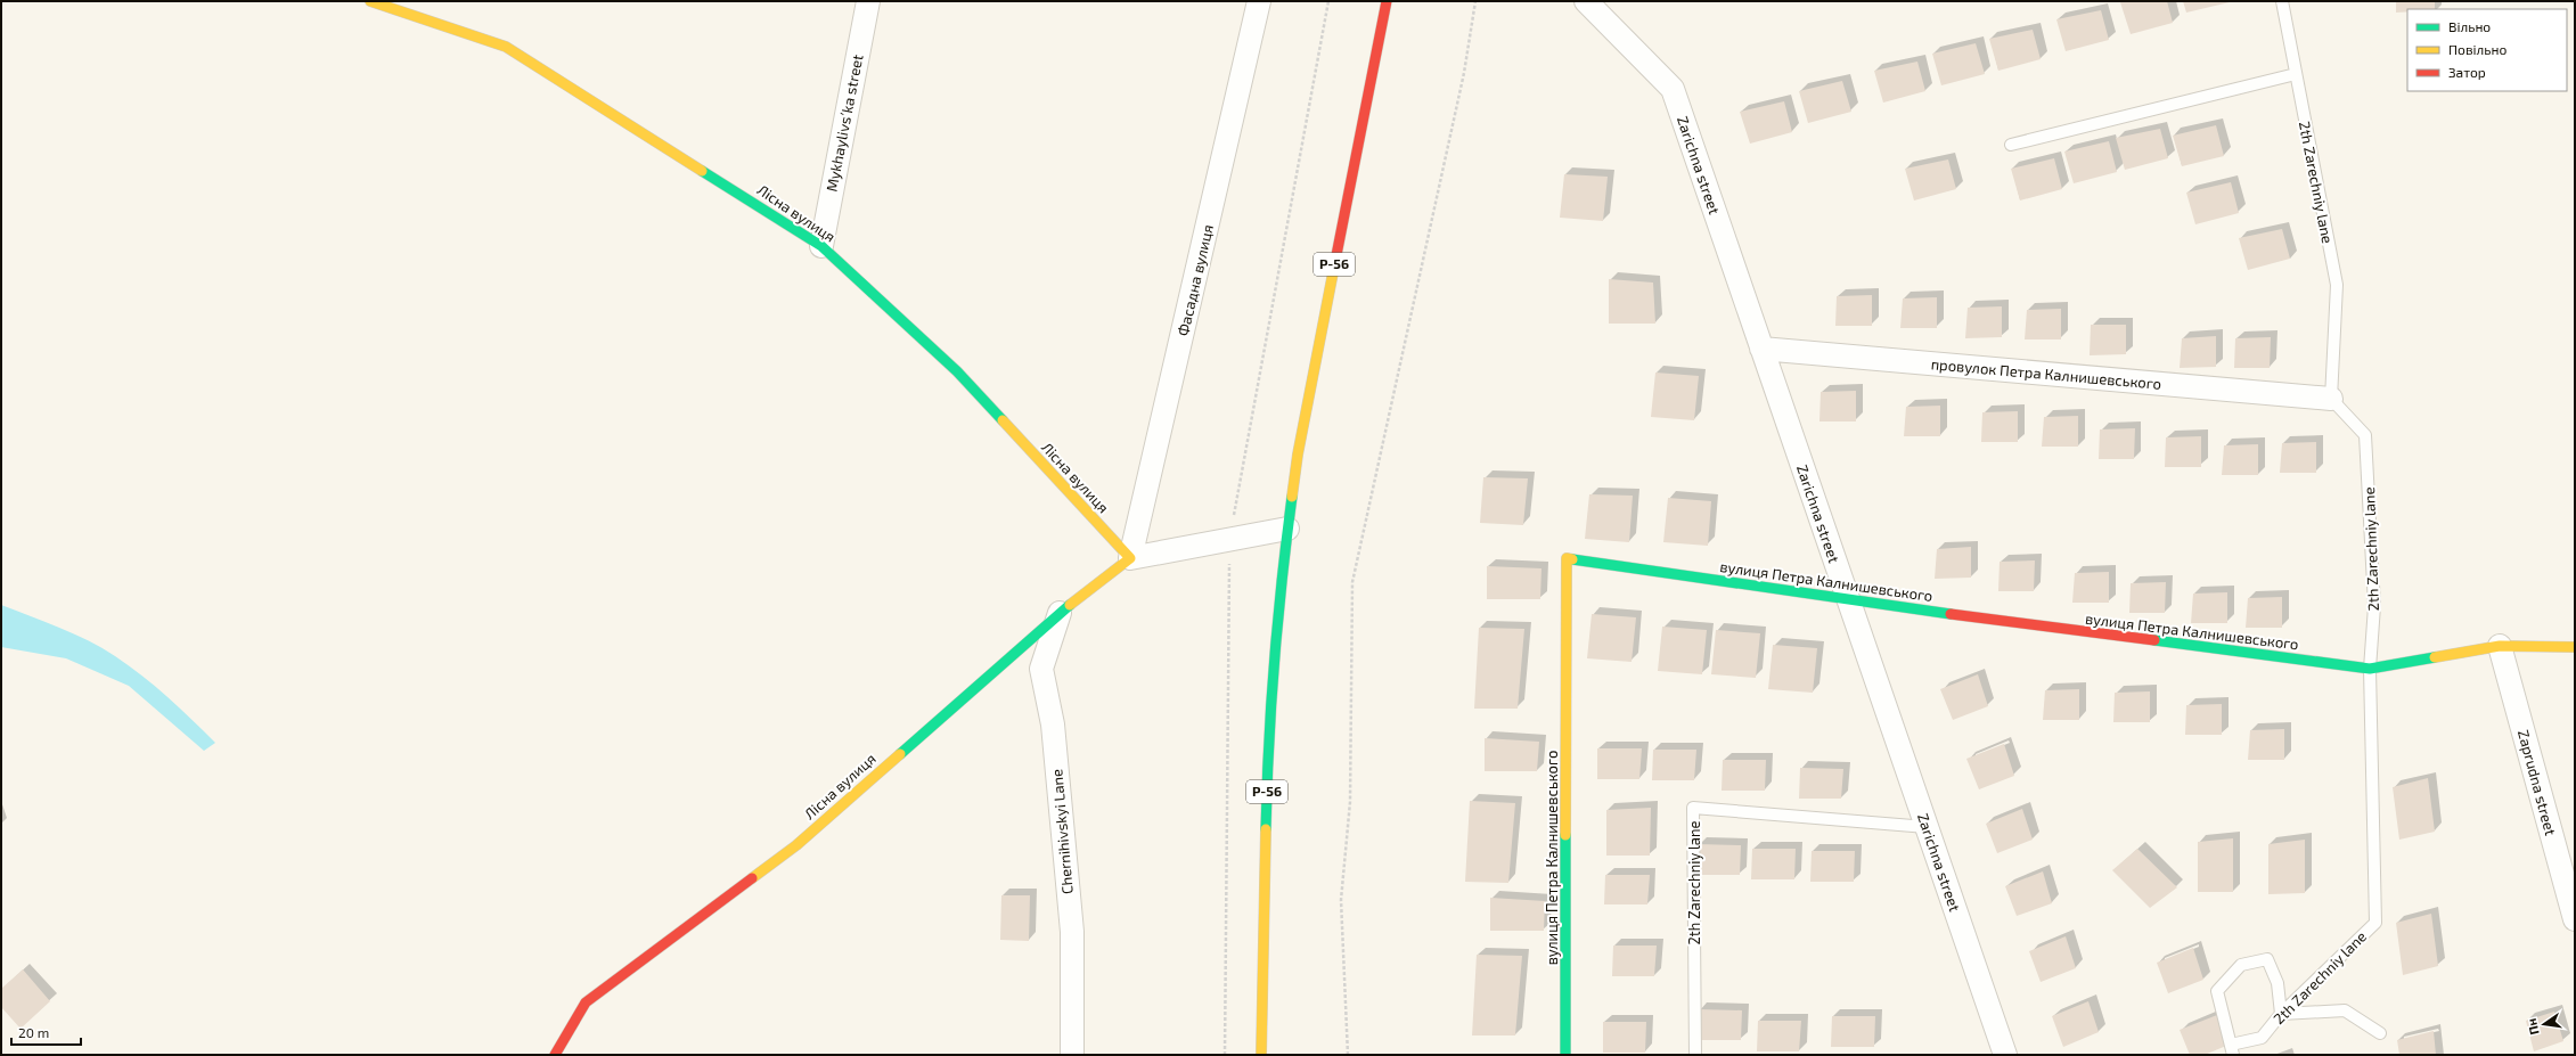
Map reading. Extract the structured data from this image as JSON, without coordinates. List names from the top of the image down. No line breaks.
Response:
{"streets":{"street":["Mykhaylivsʹka street","Zarichna street","Лісна вулиця","Р-56","Фасадна вулиця","провулок Петра Калнишевського","вулиця Петра Калнишевського","Zaprudna street","Chernihivskyi Lane"],"lane":["2th Zarechniy lane"]},"crossings":[["Mykhaylivsʹka street","Лісна вулиця"],["Zarichna street","2th Zarechniy lane"],["Zarichna street","провулок Петра Калнишевського"],["Zarichna street","вулиця Петра Калнишевського"],["2th Zarechniy lane","провулок Петра Калнишевського"],["2th Zarechniy lane","вулиця Петра Калнишевського"],["Лісна вулиця","Фасадна вулиця"],["Лісна вулиця","Chernihivskyi Lane"],["вулиця Петра Калнишевського","Zaprudna street"]],"legend":["Вільно","Повільно","Затор"],"scale_bar":"20 m","north":"left"}
